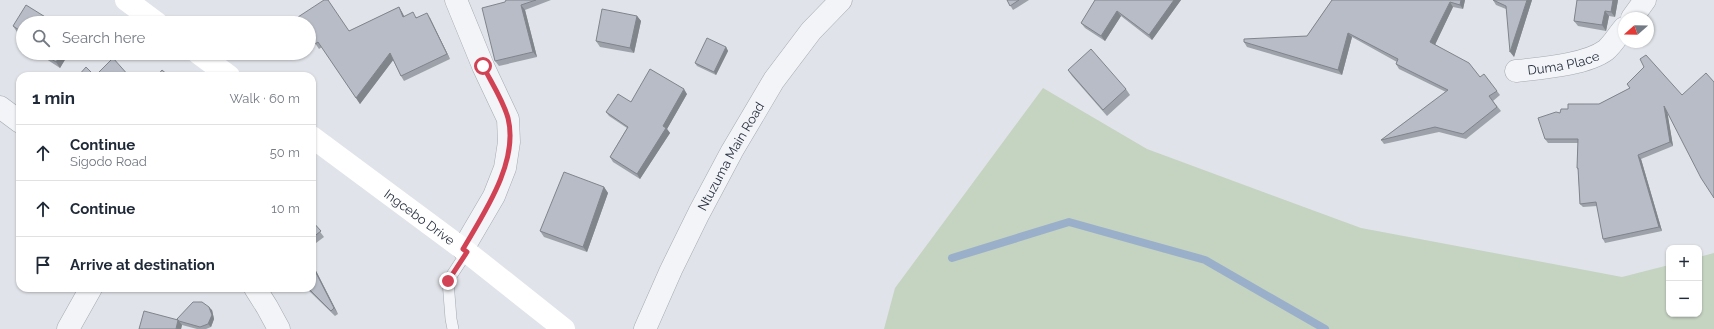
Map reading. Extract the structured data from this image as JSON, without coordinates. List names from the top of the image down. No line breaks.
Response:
{"streets":{"main road":["Ingcebo Drive"],"street":["Duma Place","Ntuzuma Main Road"]},"north":"left","page":{"search":"Search here","heading":["1 min","Walk · 60 m"],"list":[["Continue","Sigodo Road","50 m"],["Continue","10 m"],"Arrive at destination"],"map_buttons":["+","−"]}}
